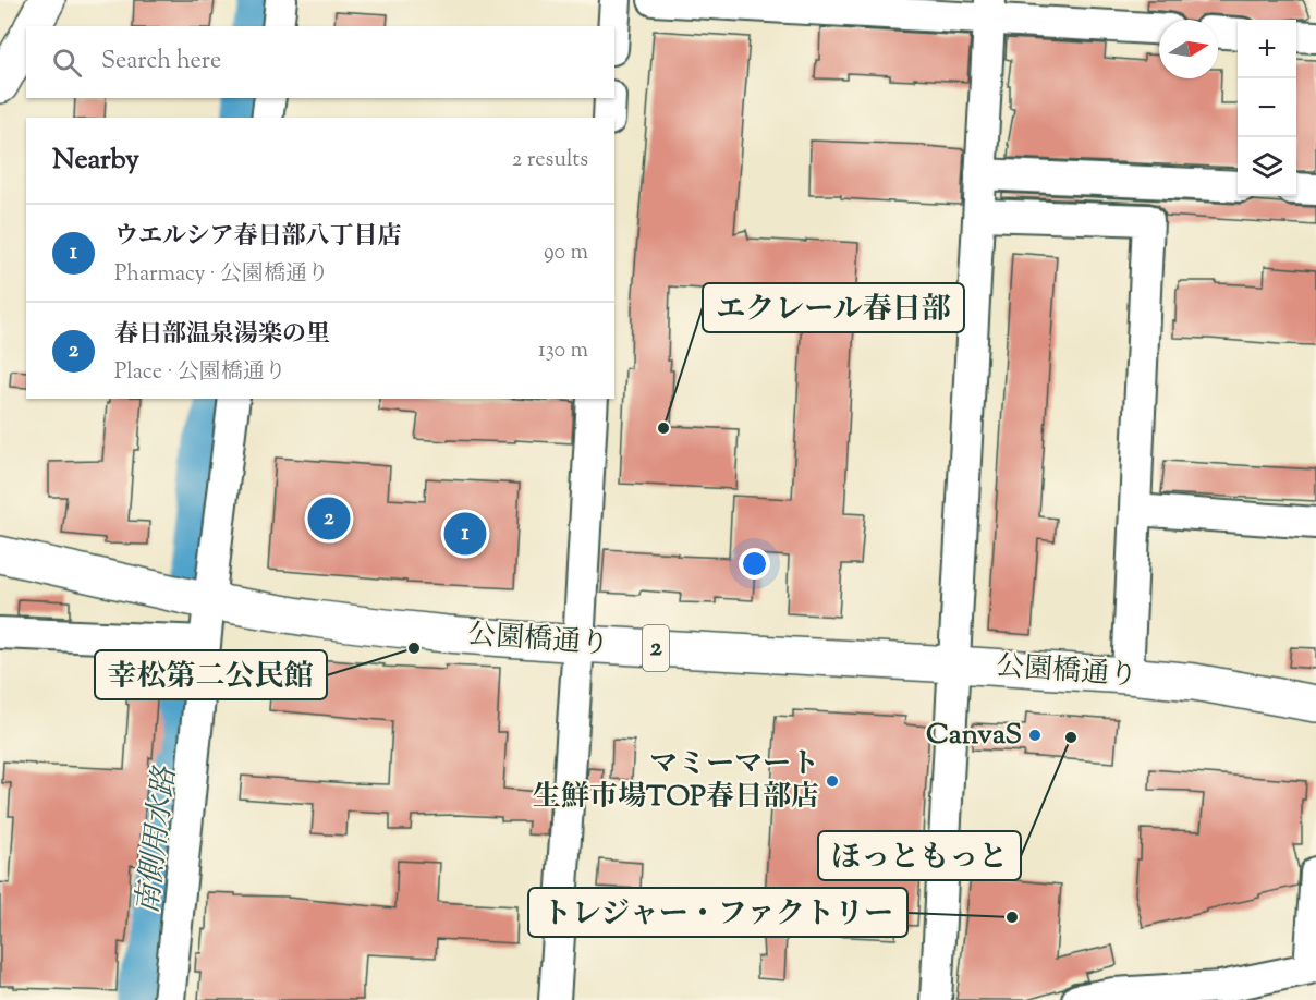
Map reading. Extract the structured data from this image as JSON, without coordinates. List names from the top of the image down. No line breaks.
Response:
{"streets":{"main road":["公園橋通り","2"]},"water":["南側用水路"],"places":["エクレール春日部","幸松第二公民館","CanvaS","ほっともっと","マミーマート 生鮮市場TOP春日部店","トレジャー・ファクトリー"],"north":"right","page":{"map_buttons":["+","−"],"search":"Search here","heading":["Nearby","2 results"],"list":[{"mark":"1","name":"ウエルシア春日部八丁目店","note":"Pharmacy · 公園橋通り","value":"90 m"},{"mark":"2","name":"春日部温泉湯楽の里","note":"Place · 公園橋通り","value":"130 m"}],"pins":["2","1"]}}
